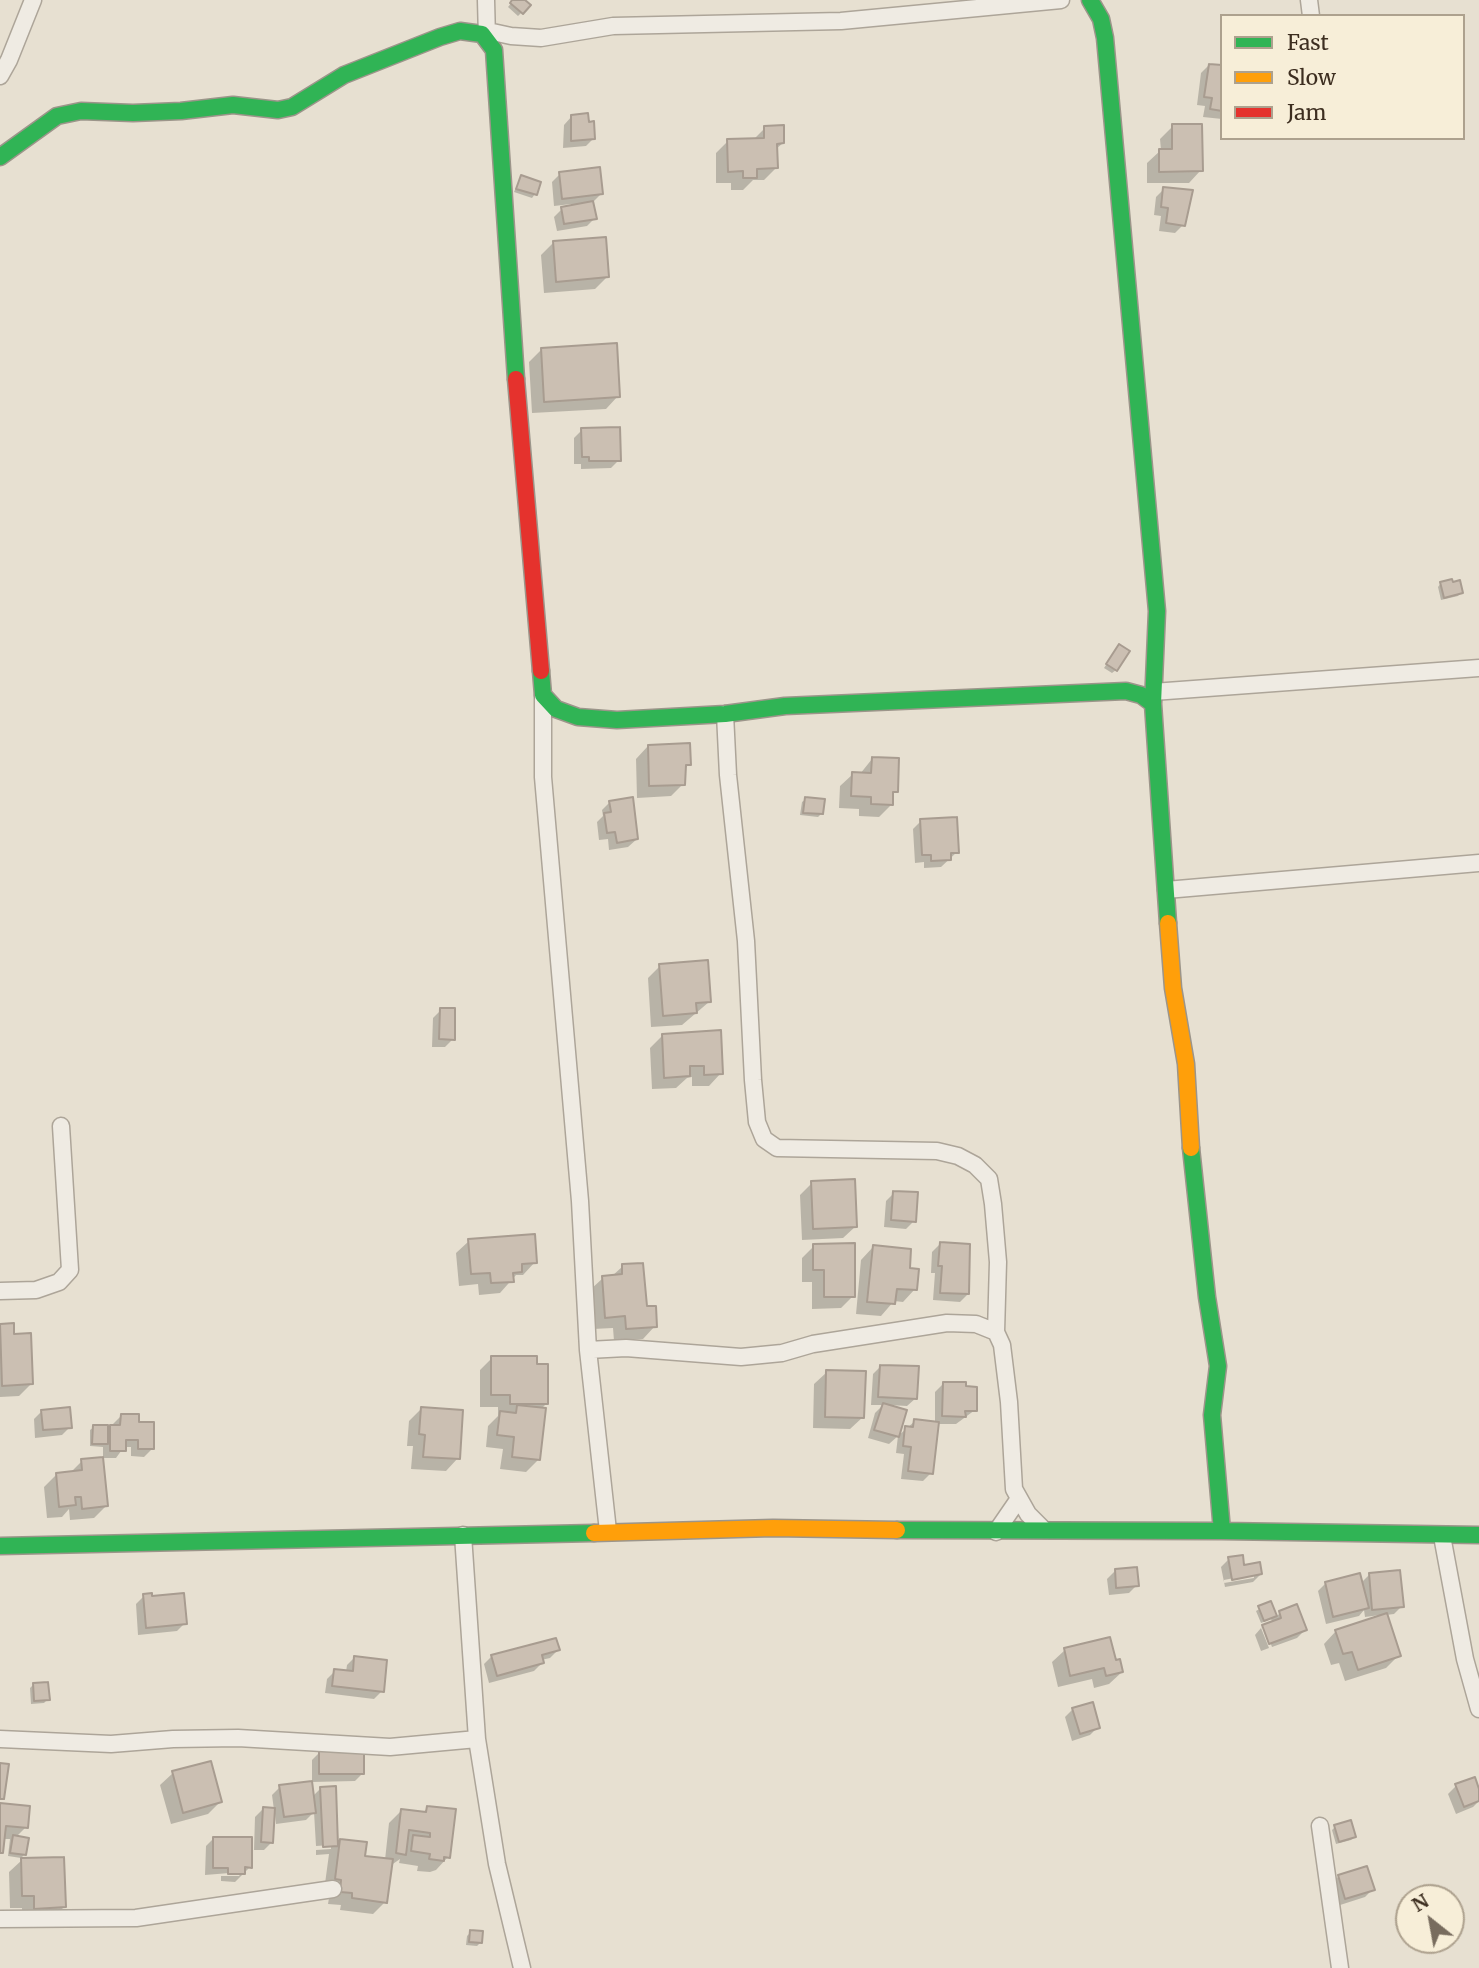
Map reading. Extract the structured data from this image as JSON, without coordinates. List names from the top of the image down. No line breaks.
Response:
{"legend":["Fast","Slow","Jam"],"north":"top left"}
